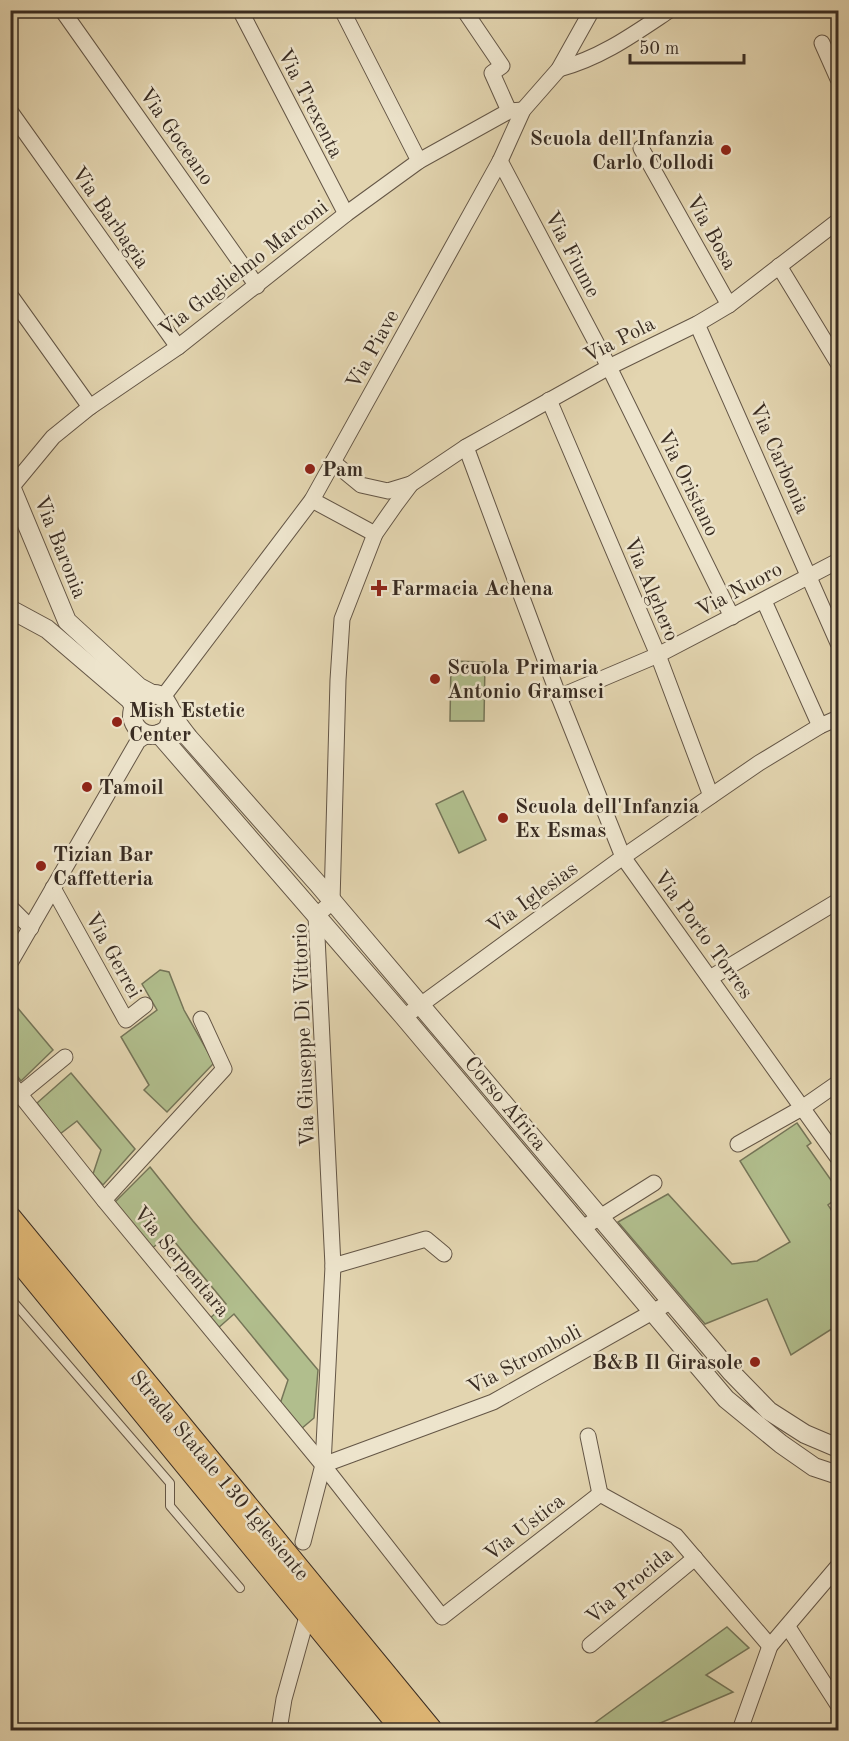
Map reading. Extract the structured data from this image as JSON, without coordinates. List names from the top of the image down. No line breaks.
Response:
{"streets":{"main road":["Strada Statale 130 Iglesiente"],"street":["Via Trexenta","Via Goceano","Via Barbagia","Via Bosa","Via Fiume","Via Guglielmo Marconi","Via Pola","Via Piave","Via Carbonia","Via Oristano","Via Baronia","Via Alghero","Via Nuoro","Via Iglesias","Via Porto Torres","Via Gerrei","Via Giuseppe Di Vittorio","Corso Africa","Via Serpentara","Via Stromboli","Via Ustica","Via Procida"]},"crossings":[["Via Trexenta","Via Guglielmo Marconi"],["Via Goceano","Via Guglielmo Marconi"],["Via Barbagia","Via Guglielmo Marconi"],["Via Bosa","Via Pola"],["Via Fiume","Via Pola"],["Via Fiume","Via Piave"],["Via Fiume","Via Oristano"],["Via Guglielmo Marconi","Via Piave"],["Via Guglielmo Marconi","Via Baronia"],["Via Pola","Via Piave"],["Via Pola","Via Carbonia"],["Via Pola","Via Oristano"],["Via Pola","Via Alghero"],["Via Pola","Via Porto Torres"],["Via Pola","Via Giuseppe Di Vittorio"],["Via Piave","Via Baronia"],["Via Piave","Corso Africa"],["Via Carbonia","Via Nuoro"],["Via Oristano","Via Nuoro"],["Via Baronia","Corso Africa"],["Via Alghero","Via Nuoro"],["Via Alghero","Via Iglesias"],["Via Nuoro","Via Porto Torres"],["Via Iglesias","Via Porto Torres"],["Via Iglesias","Corso Africa"],["Via Giuseppe Di Vittorio","Corso Africa"],["Via Giuseppe Di Vittorio","Via Serpentara"],["Via Giuseppe Di Vittorio","Via Stromboli"],["Via Giuseppe Di Vittorio","Via Ustica"],["Corso Africa","Via Stromboli"],["Via Serpentara","Via Stromboli"],["Via Serpentara","Via Ustica"],["Via Stromboli","Via Ustica"]],"places":{"other":["Scuola dell'Infanzia Carlo Collodi","Pam","Scuola Primaria Antonio Gramsci","Mish Estetic Center","Tamoil","Scuola dell'Infanzia Ex Esmas","Tizian Bar Caffetteria","B&B Il Girasole"],"health":["Farmacia Achena"]},"scale_bar":"50 m"}
